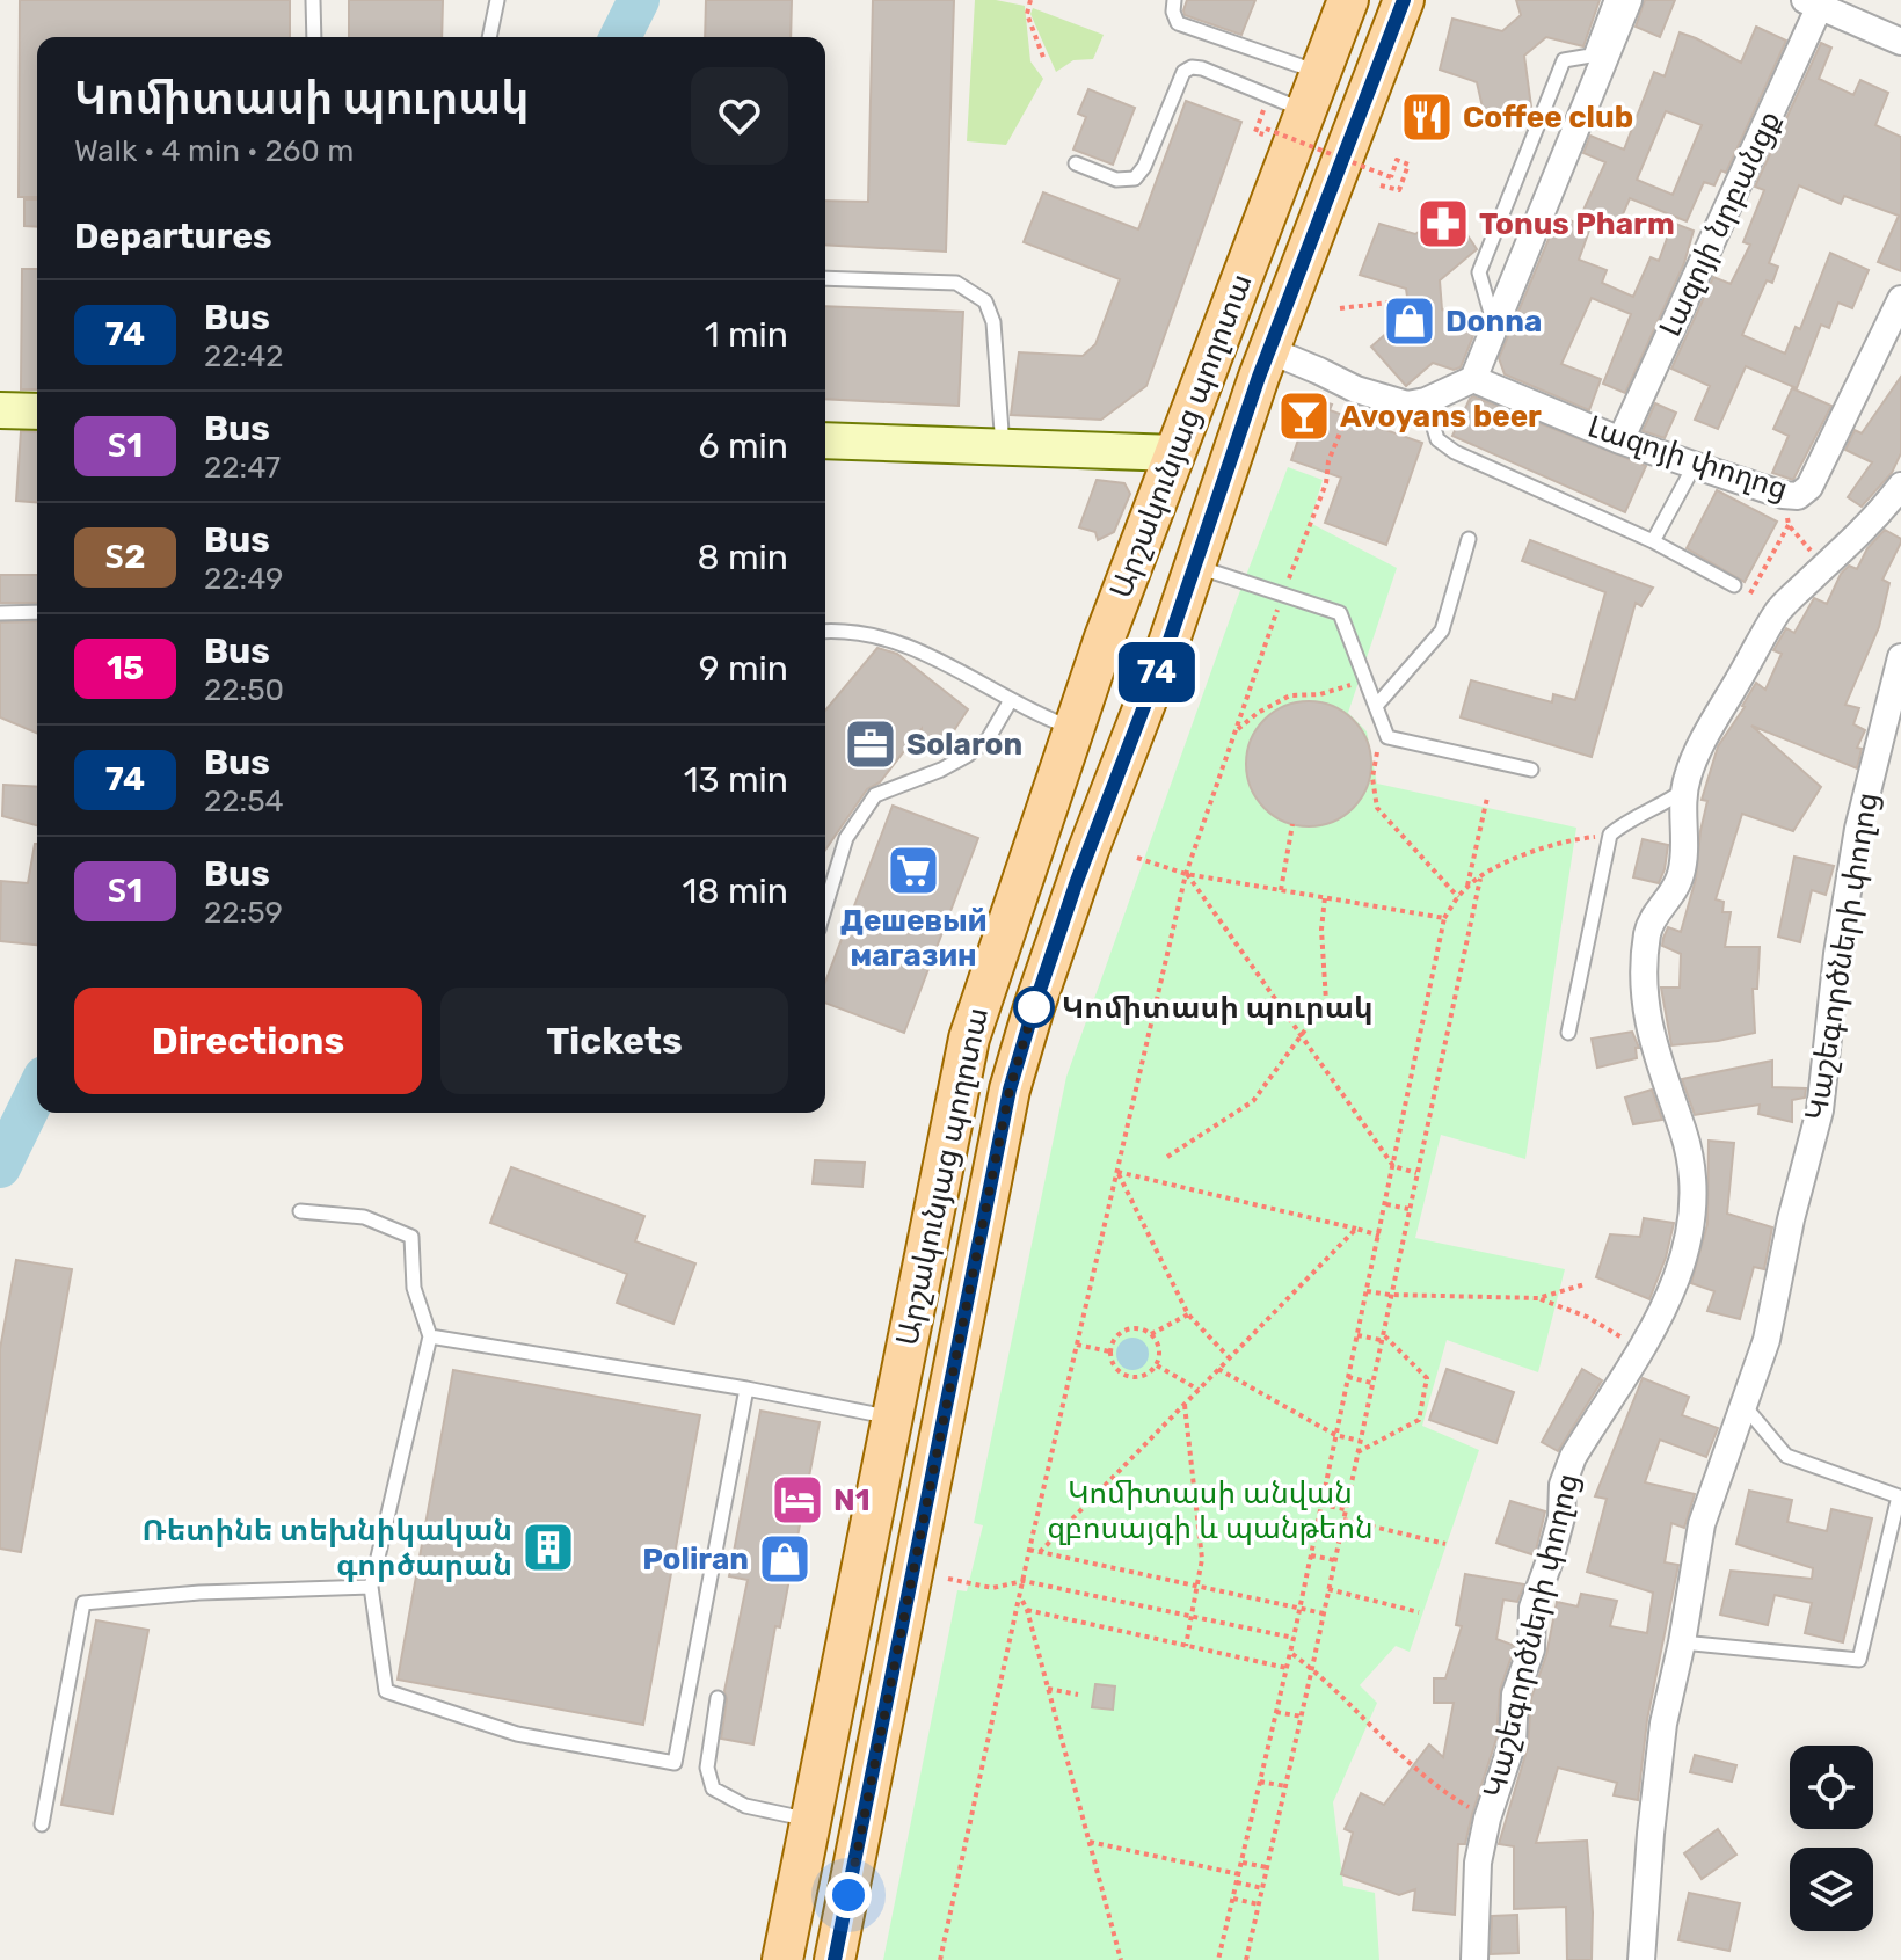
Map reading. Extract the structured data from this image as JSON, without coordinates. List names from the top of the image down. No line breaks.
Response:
{"streets":{"main road":["Արշակունյաց պողոտա"],"street":["Լազոյի նրբանցք","Լազոյի փողոց","Կաշեգործների փողոց"]},"crossings":[["Լազոյի նրբանցք","Լազոյի փողոց"]],"parks":["Կոմիտասի անվան զբոսայգի և պանթեոն"],"places":{"restaurant":["Coffee club"],"pharmacy":["Tonus Pharm"],"shop":["Donna","Poliran"],"bar":["Avoyans beer"],"office":["Solaron"],"supermarket":["Дешевый магазин"],"other":["Կոմիտասի պուրակ"],"hotel":["N1"],"building":["Ռետինե տեխնիկական գործարան"]},"lines":["bus line 74"],"page":{"on_map":"74","heading":[["Կոմիտասի պուրակ","Walk · 4 min · 260 m"],"Departures"],"list":[{"mark":"74","name":"Bus","note":"22:42","value":"1 min"},{"mark":"Տ1","name":"Bus","note":"22:47","value":"6 min"},{"mark":"Տ2","name":"Bus","note":"22:49","value":"8 min"},{"mark":"15","name":"Bus","note":"22:50","value":"9 min"},{"mark":"74","name":"Bus","note":"22:54","value":"13 min"},{"mark":"Տ1","name":"Bus","note":"22:59","value":"18 min"}],"buttons":["Directions","Tickets"]}}
